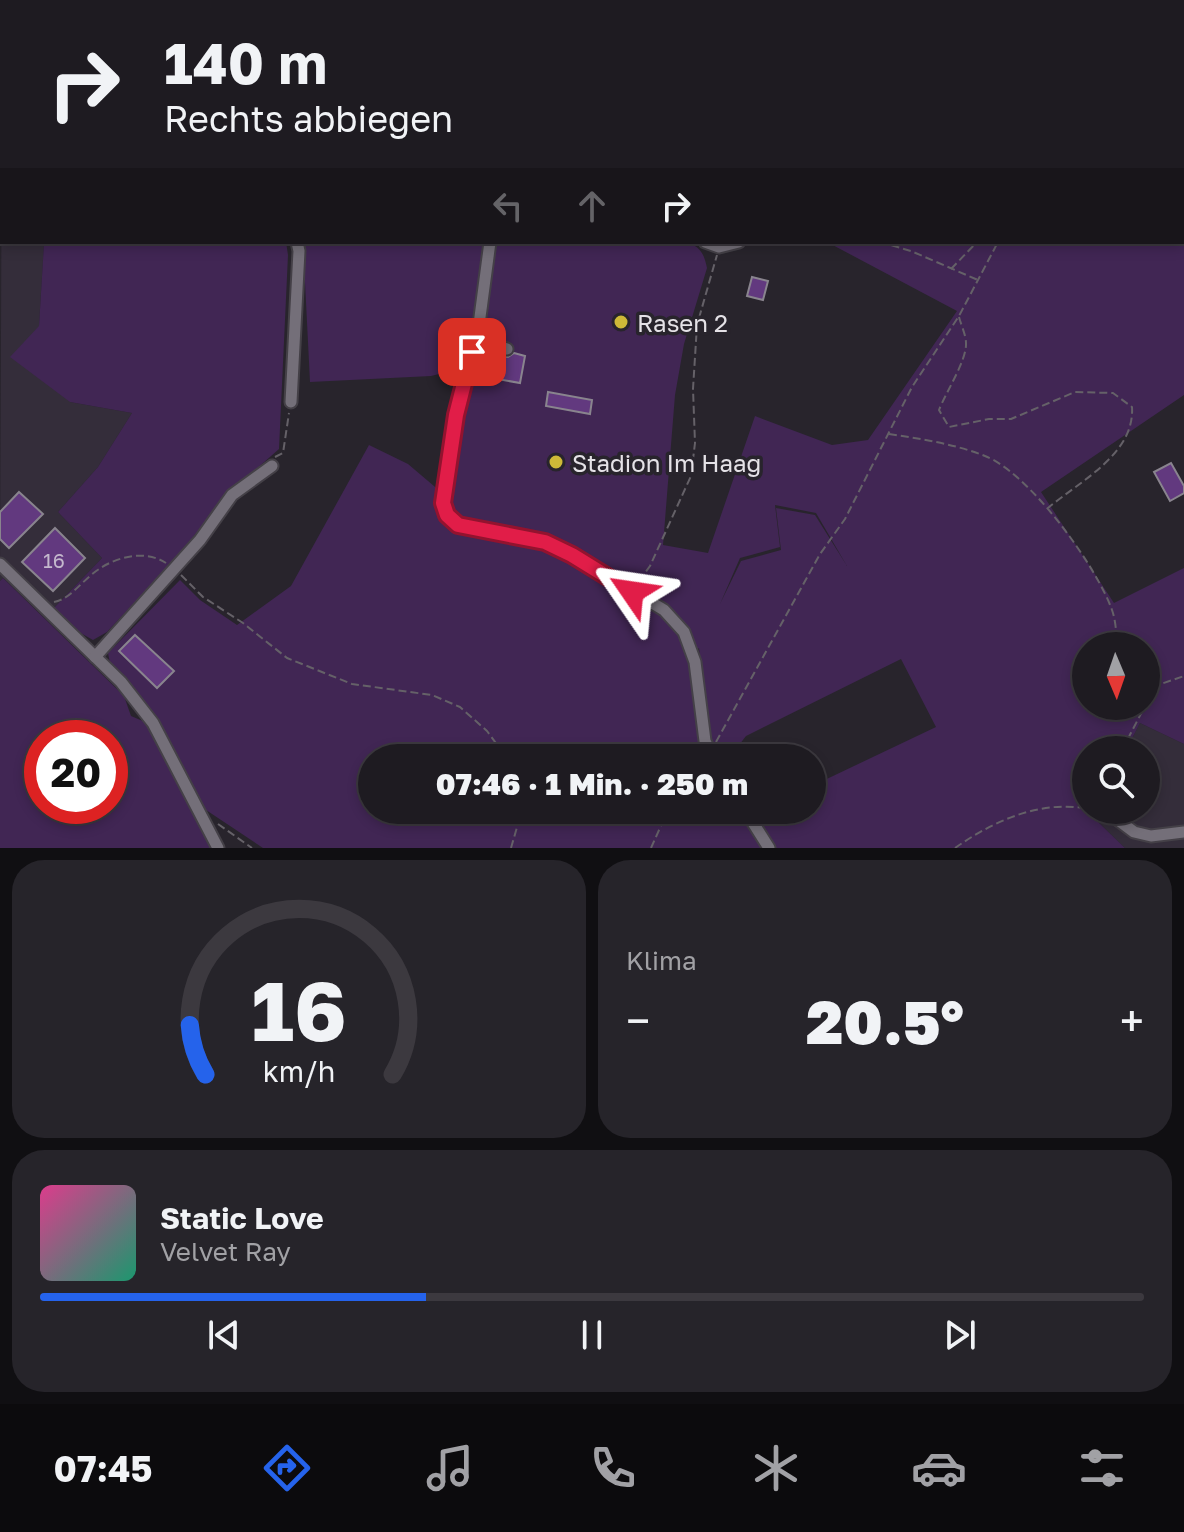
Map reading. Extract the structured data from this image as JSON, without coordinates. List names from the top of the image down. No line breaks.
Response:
{"places":["Rasen 2","Stadion Im Haag"],"house_numbers":["16"],"north":"bottom","page":{"turn":["140 m","Rechts abbiegen"],"limit":"20","trip":"07:46 · 1 Min. · 250 m","tile":"Klima","heat":["−","20.5°","+"],"song":["Static Love","Velvet Ray"],"tabs":"07:45","gauge":["16","km/h"]}}
